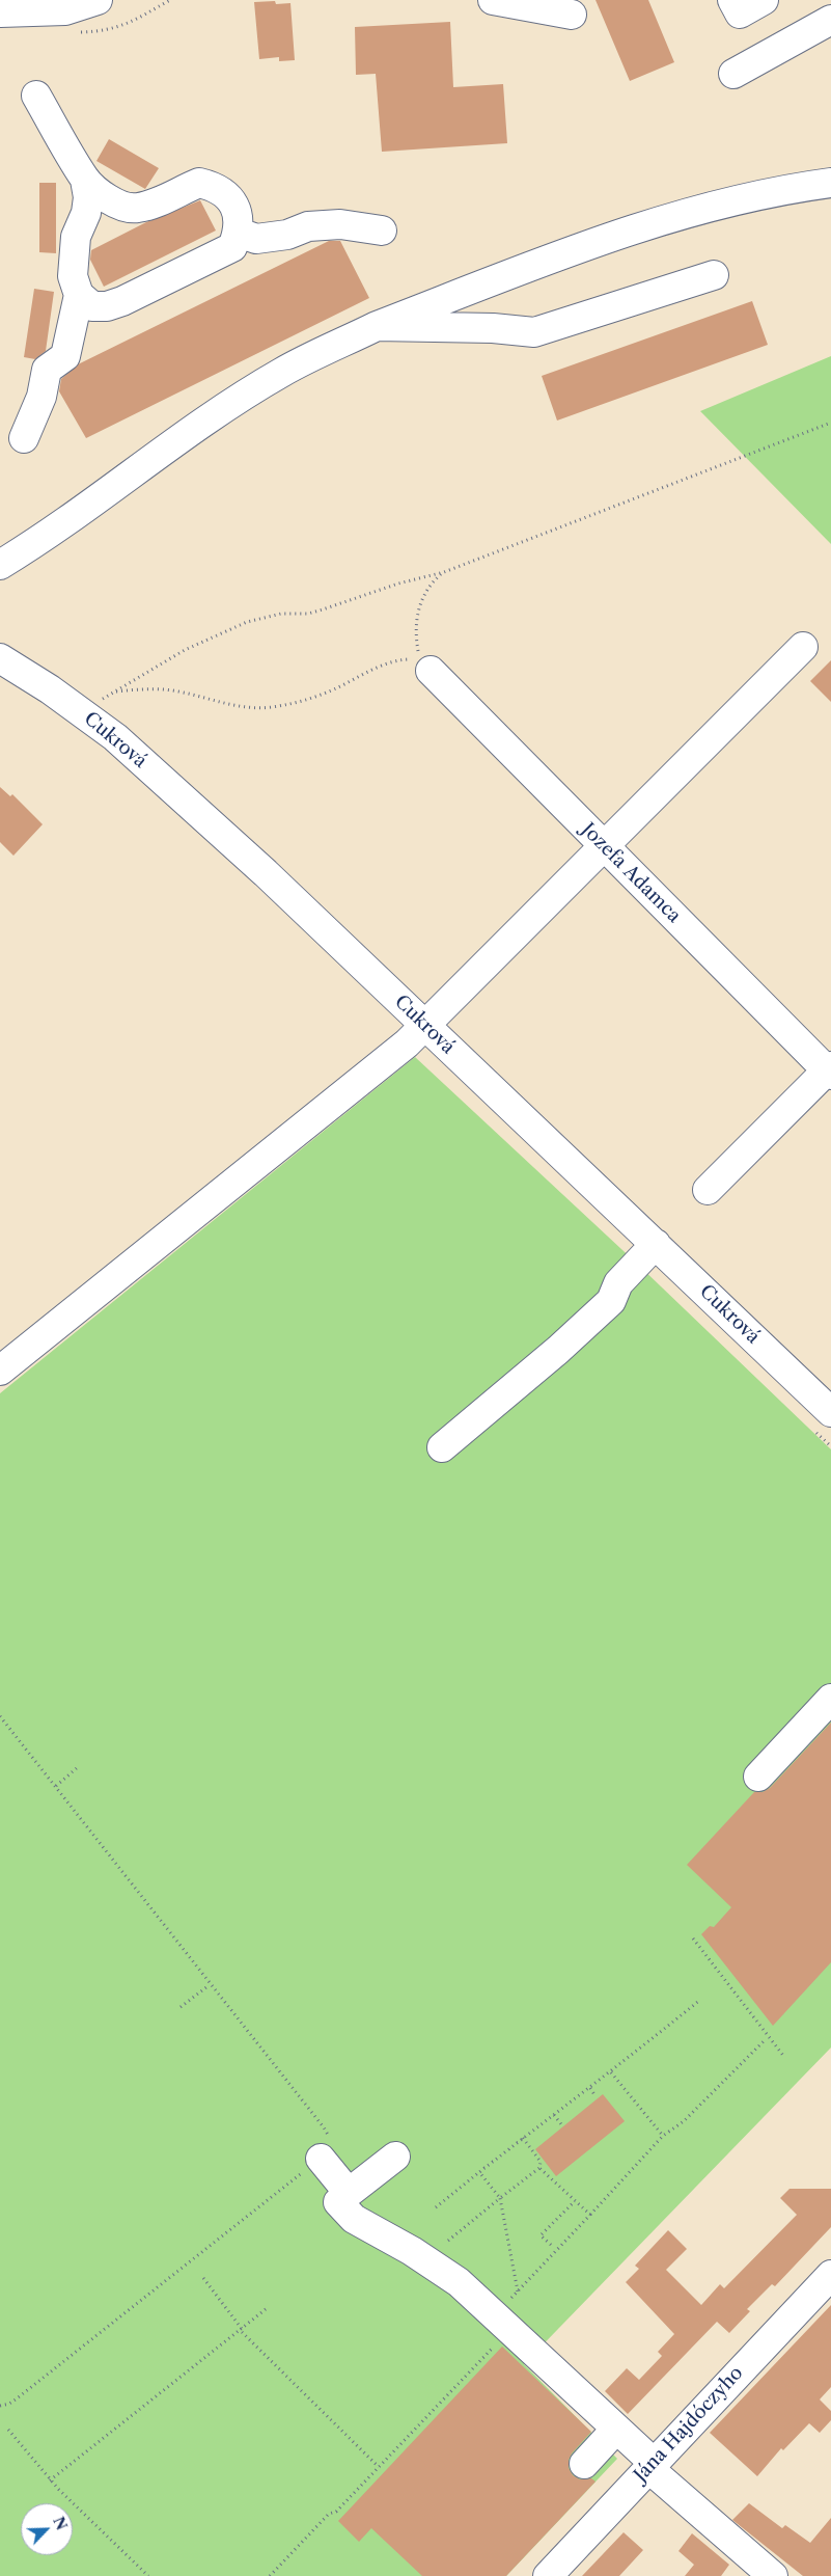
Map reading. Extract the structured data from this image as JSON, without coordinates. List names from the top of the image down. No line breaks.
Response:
{"streets":{"street":["Cukrová","Jozefa Adamca","Jána Hajdóczyho"]},"north":"top right"}
